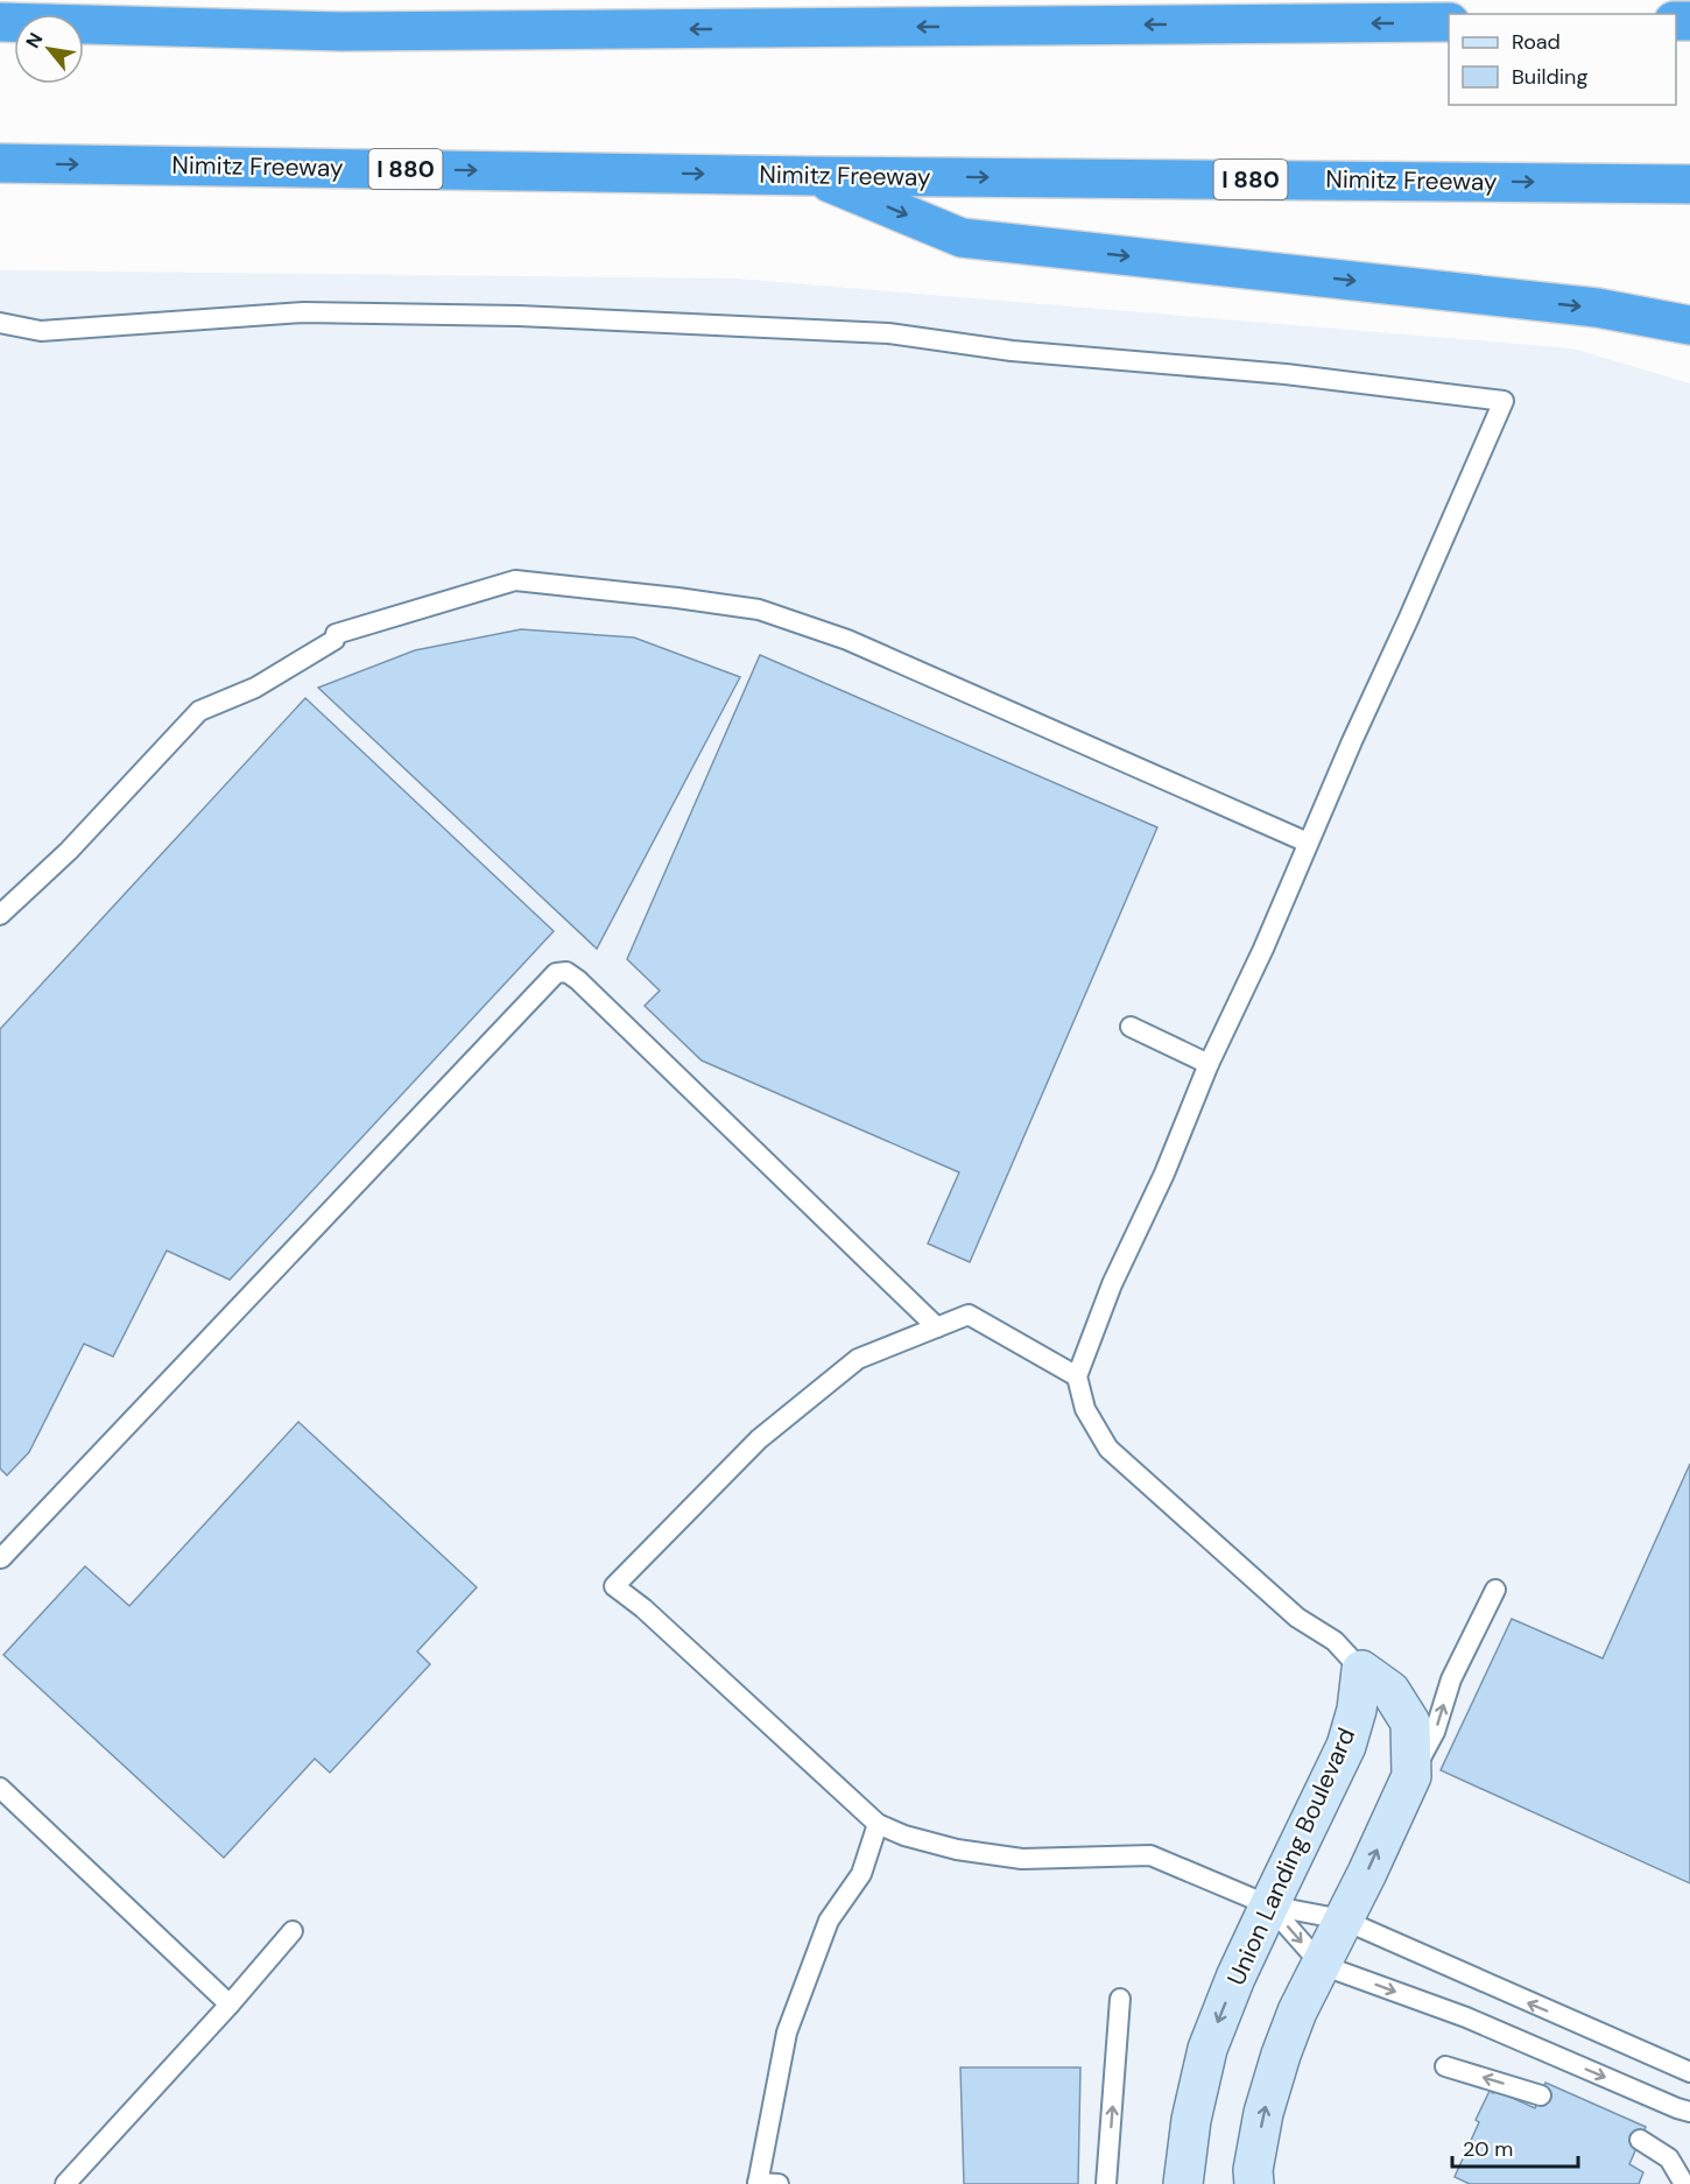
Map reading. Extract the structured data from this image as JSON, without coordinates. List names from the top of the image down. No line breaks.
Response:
{"streets":{"highway":["Nimitz Freeway","I 880"],"street":["Union Landing Boulevard"]},"legend":["Road","Building"],"scale_bar":"20 m","north":"top left"}
